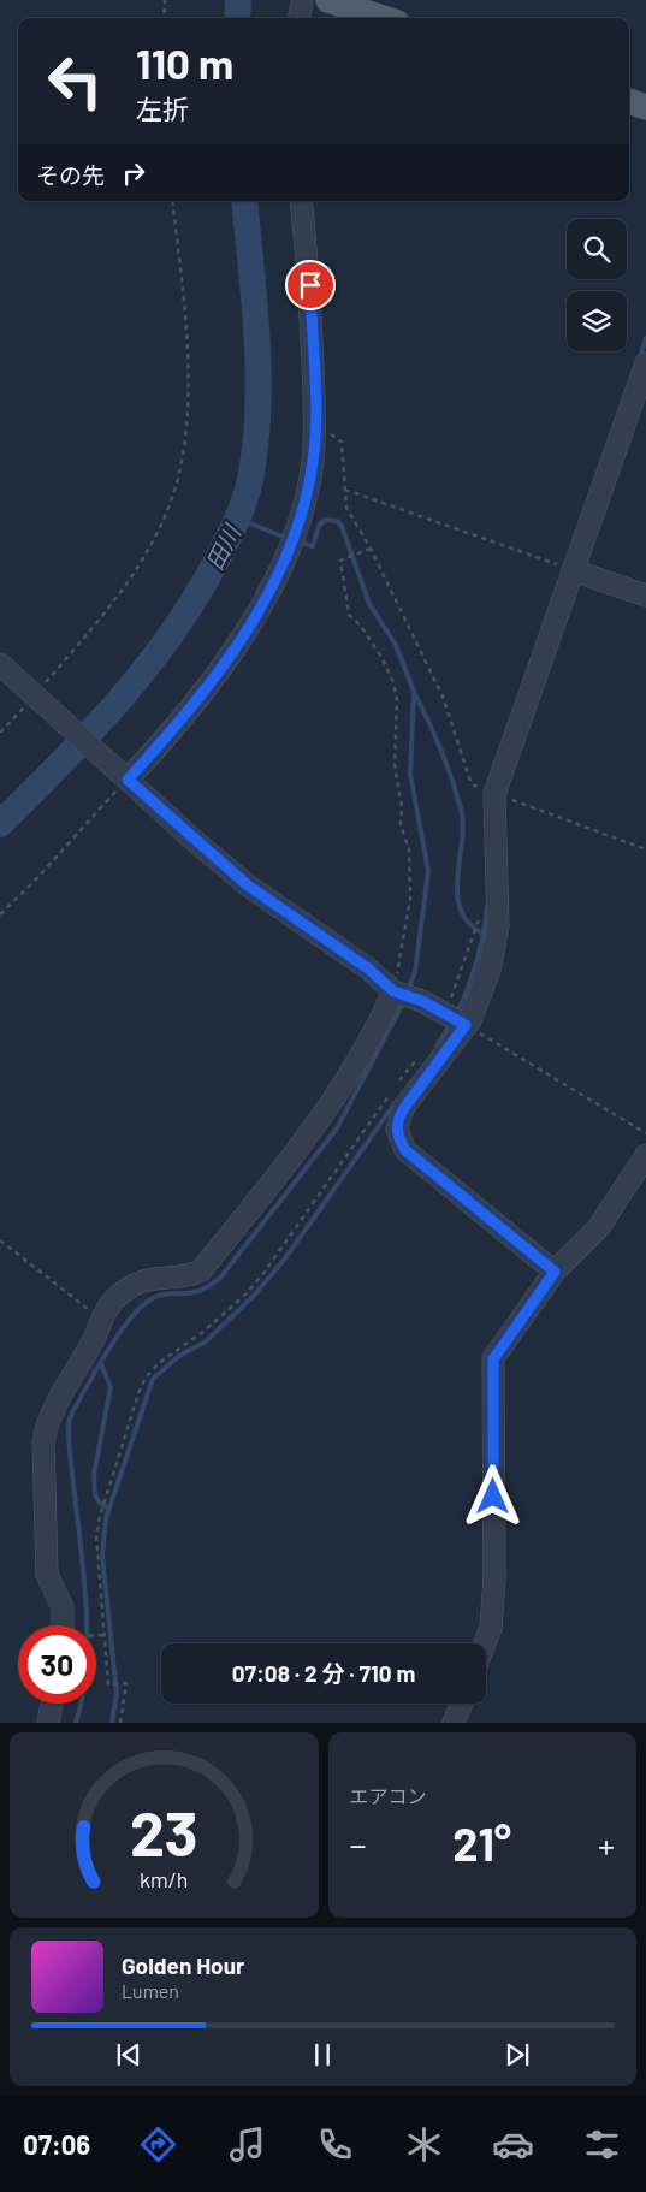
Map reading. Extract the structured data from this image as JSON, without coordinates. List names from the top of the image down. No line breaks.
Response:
{"water":["田川"],"page":{"turn":["110 m","左折"],"then":"その先","limit":"30","trip":"07:08 · 2 分 · 710 m","tile":"エアコン","heat":["−","21°","+"],"song":["Golden Hour","Lumen"],"tabs":"07:06","gauge":["23","km/h"]}}
